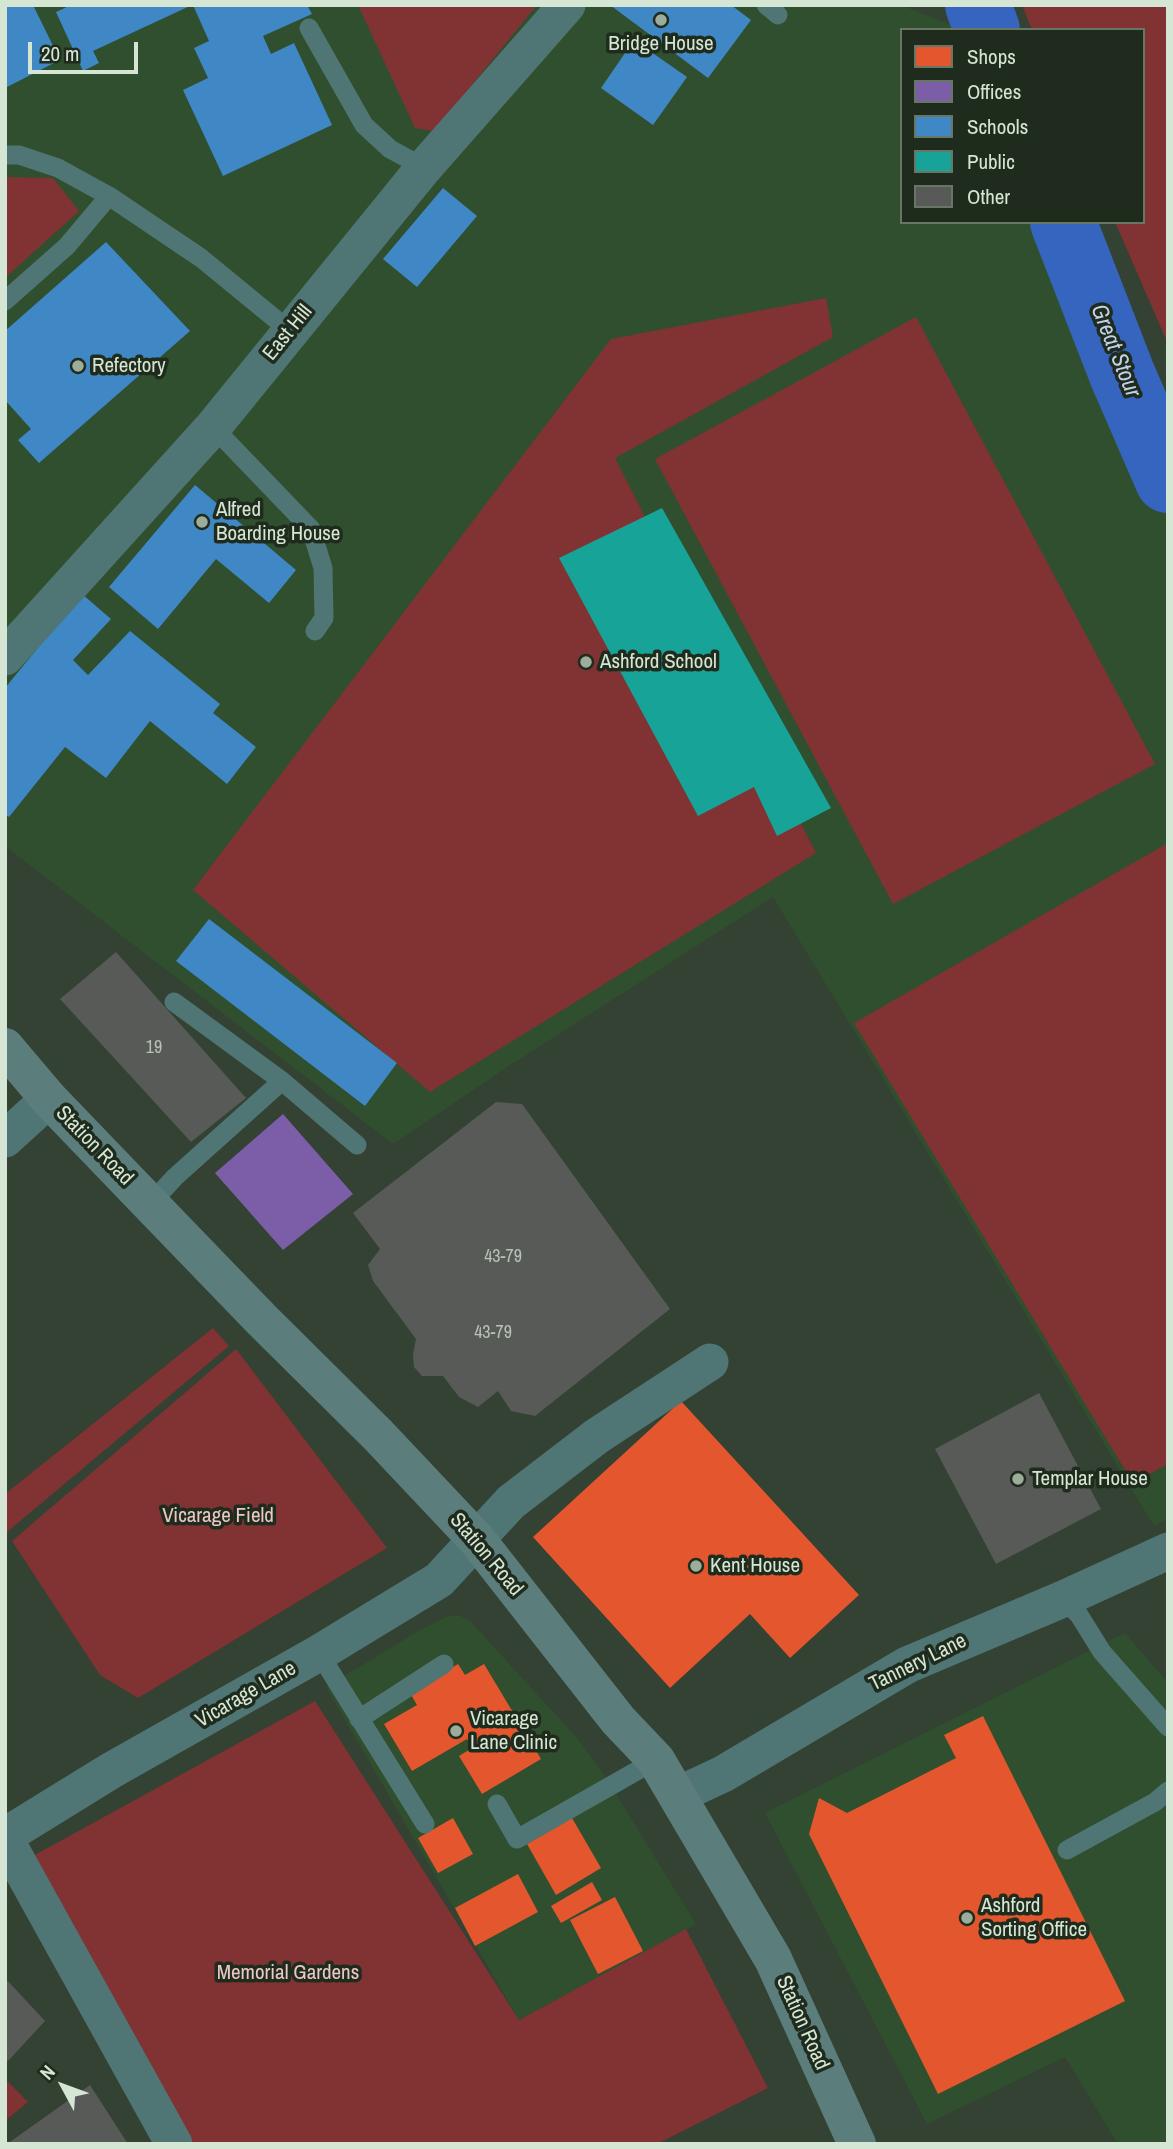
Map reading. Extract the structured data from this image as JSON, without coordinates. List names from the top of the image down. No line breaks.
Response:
{"streets":{"main road":["Station Road"],"street":["East Hill","Tannery Lane","Vicarage Lane"]},"crossings":[["Station Road","Tannery Lane"],["Station Road","Vicarage Lane"]],"water":["Great Stour"],"parks":["Vicarage Field","Memorial Gardens"],"places":["Bridge House","Refectory","Alfred Boarding House","Ashford School","Templar House","Kent House","Vicarage Lane Clinic","Ashford Sorting Office"],"house_numbers":["19","43-79","43-79"],"legend":["Shops","Offices","Schools","Public","Other"],"scale_bar":"20 m","north":"top left"}
